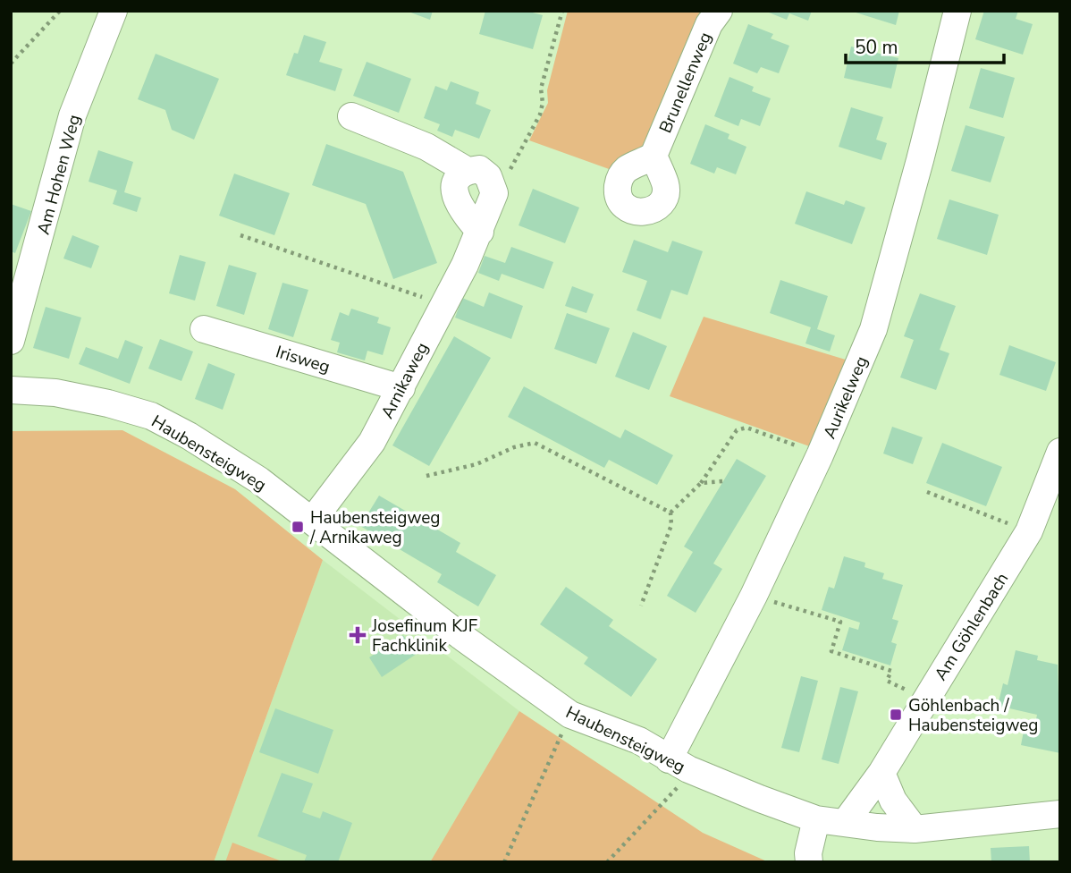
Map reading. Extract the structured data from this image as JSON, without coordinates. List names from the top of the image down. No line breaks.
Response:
{"streets":{"street":["Brunellenweg","Am Hohen Weg","Irisweg","Arnikaweg","Aurikelweg","Haubensteigweg","Am Göhlenbach"]},"crossings":[["Irisweg","Arnikaweg"],["Arnikaweg","Haubensteigweg"],["Aurikelweg","Haubensteigweg"],["Haubensteigweg","Am Göhlenbach"]],"places":{"transit":["Haubensteigweg / Arnikaweg","Göhlenbach / Haubensteigweg"],"health":["Josefinum KJF Fachklinik"]},"scale_bar":"50 m"}
